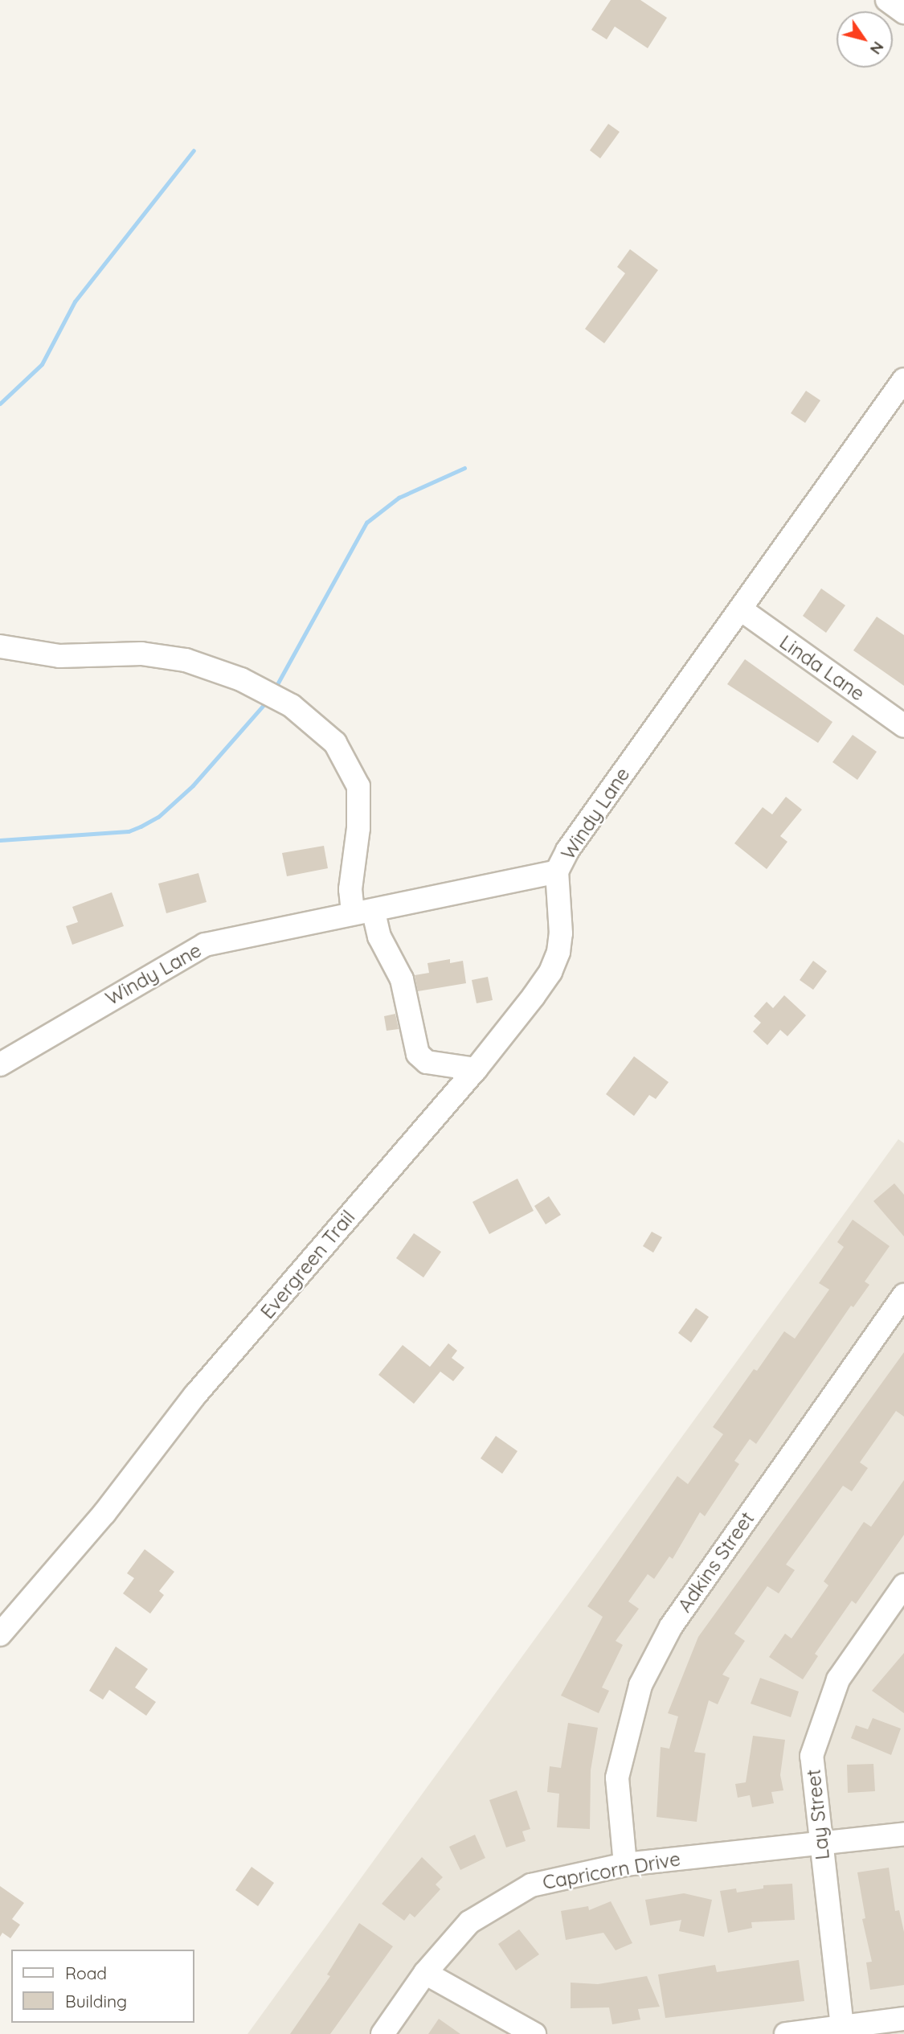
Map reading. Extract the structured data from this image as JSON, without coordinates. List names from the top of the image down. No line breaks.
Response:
{"streets":{"street":["Linda Lane","Windy Lane","Evergreen Trail","Adkins Street","Lay Street","Capricorn Drive"]},"crossings":[["Linda Lane","Windy Lane"],["Windy Lane","Evergreen Trail"],["Adkins Street","Capricorn Drive"],["Lay Street","Capricorn Drive"]],"legend":["Road","Building"],"north":"bottom right"}
